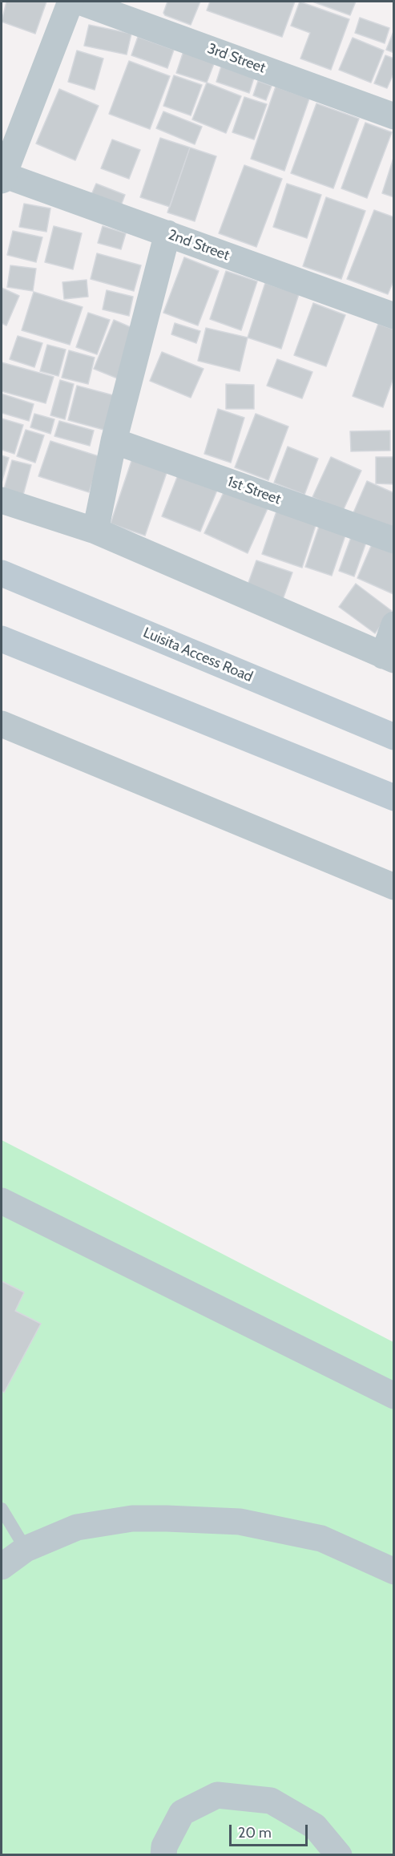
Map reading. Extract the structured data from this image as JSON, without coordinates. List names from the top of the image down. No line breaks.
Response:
{"streets":{"main road":["Luisita Access Road"],"street":["3rd Street","2nd Street","1st Street"]},"scale_bar":"20 m"}
